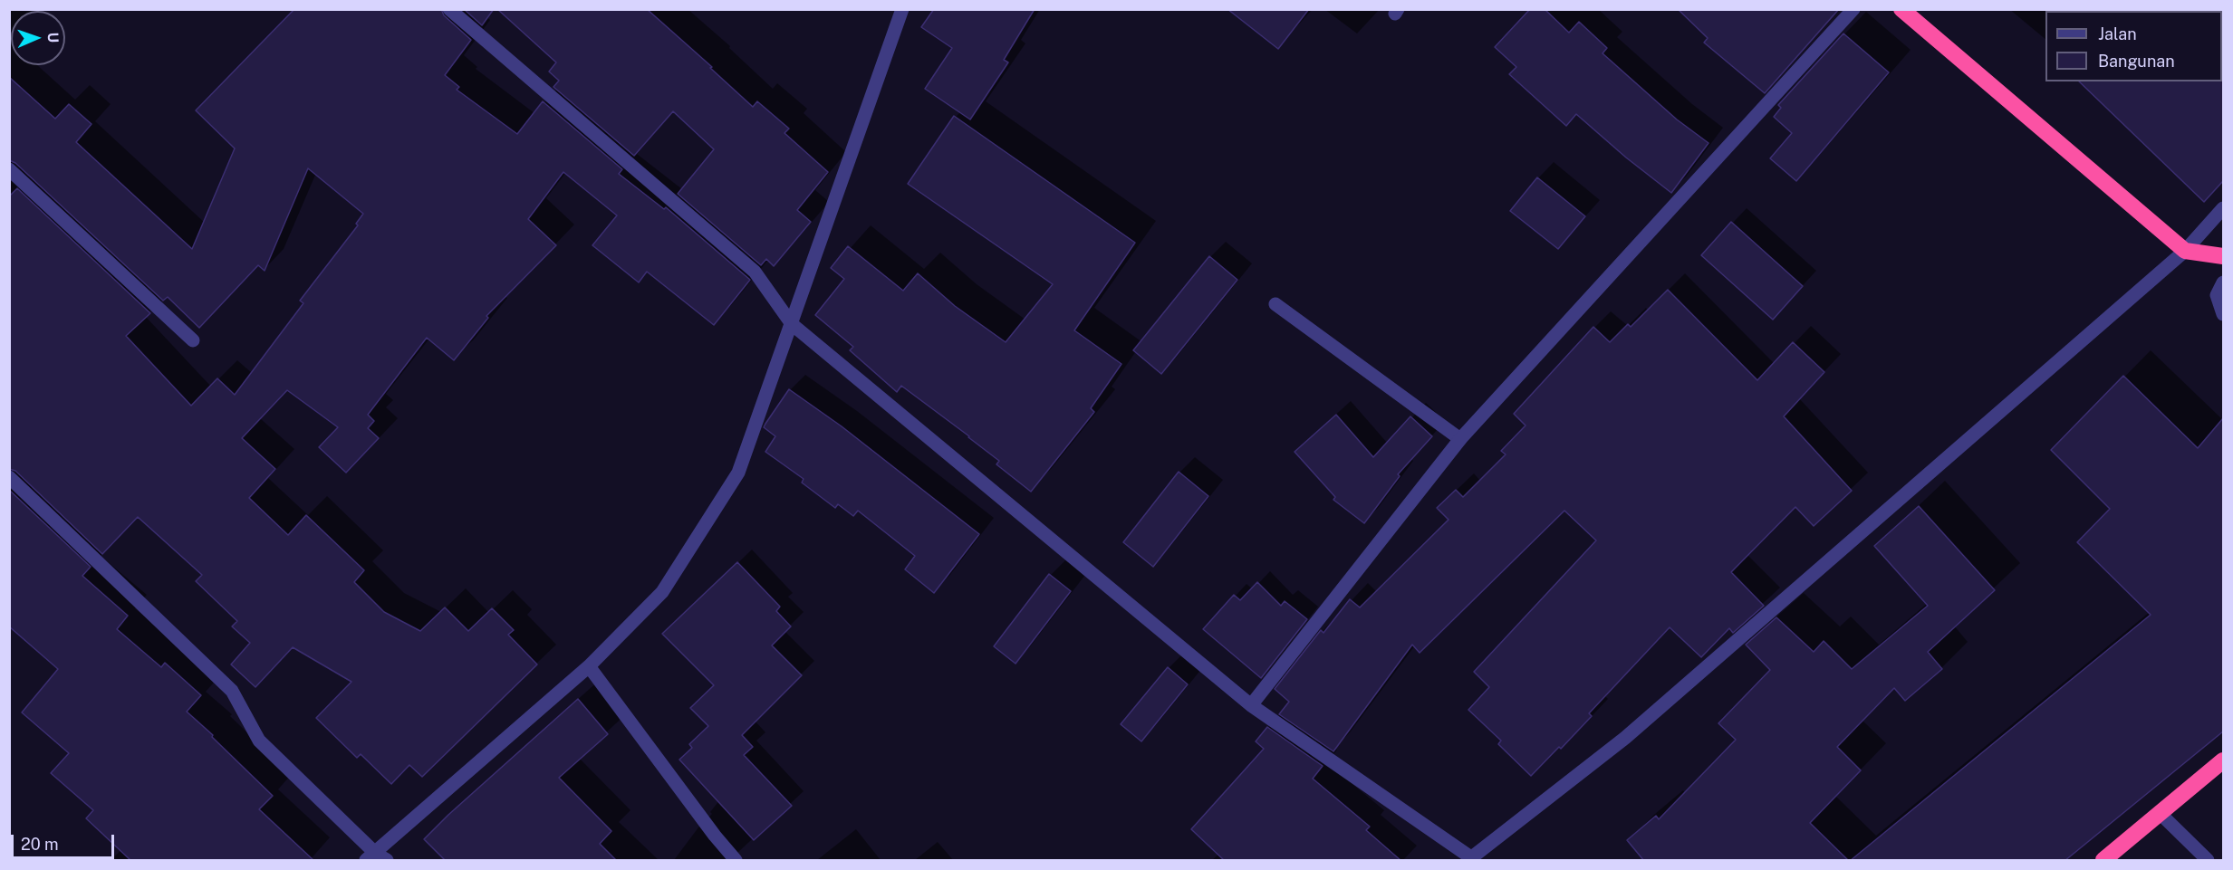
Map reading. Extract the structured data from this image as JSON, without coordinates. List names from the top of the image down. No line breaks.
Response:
{"legend":["Jalan","Bangunan"],"scale_bar":"20 m","north":"right"}
